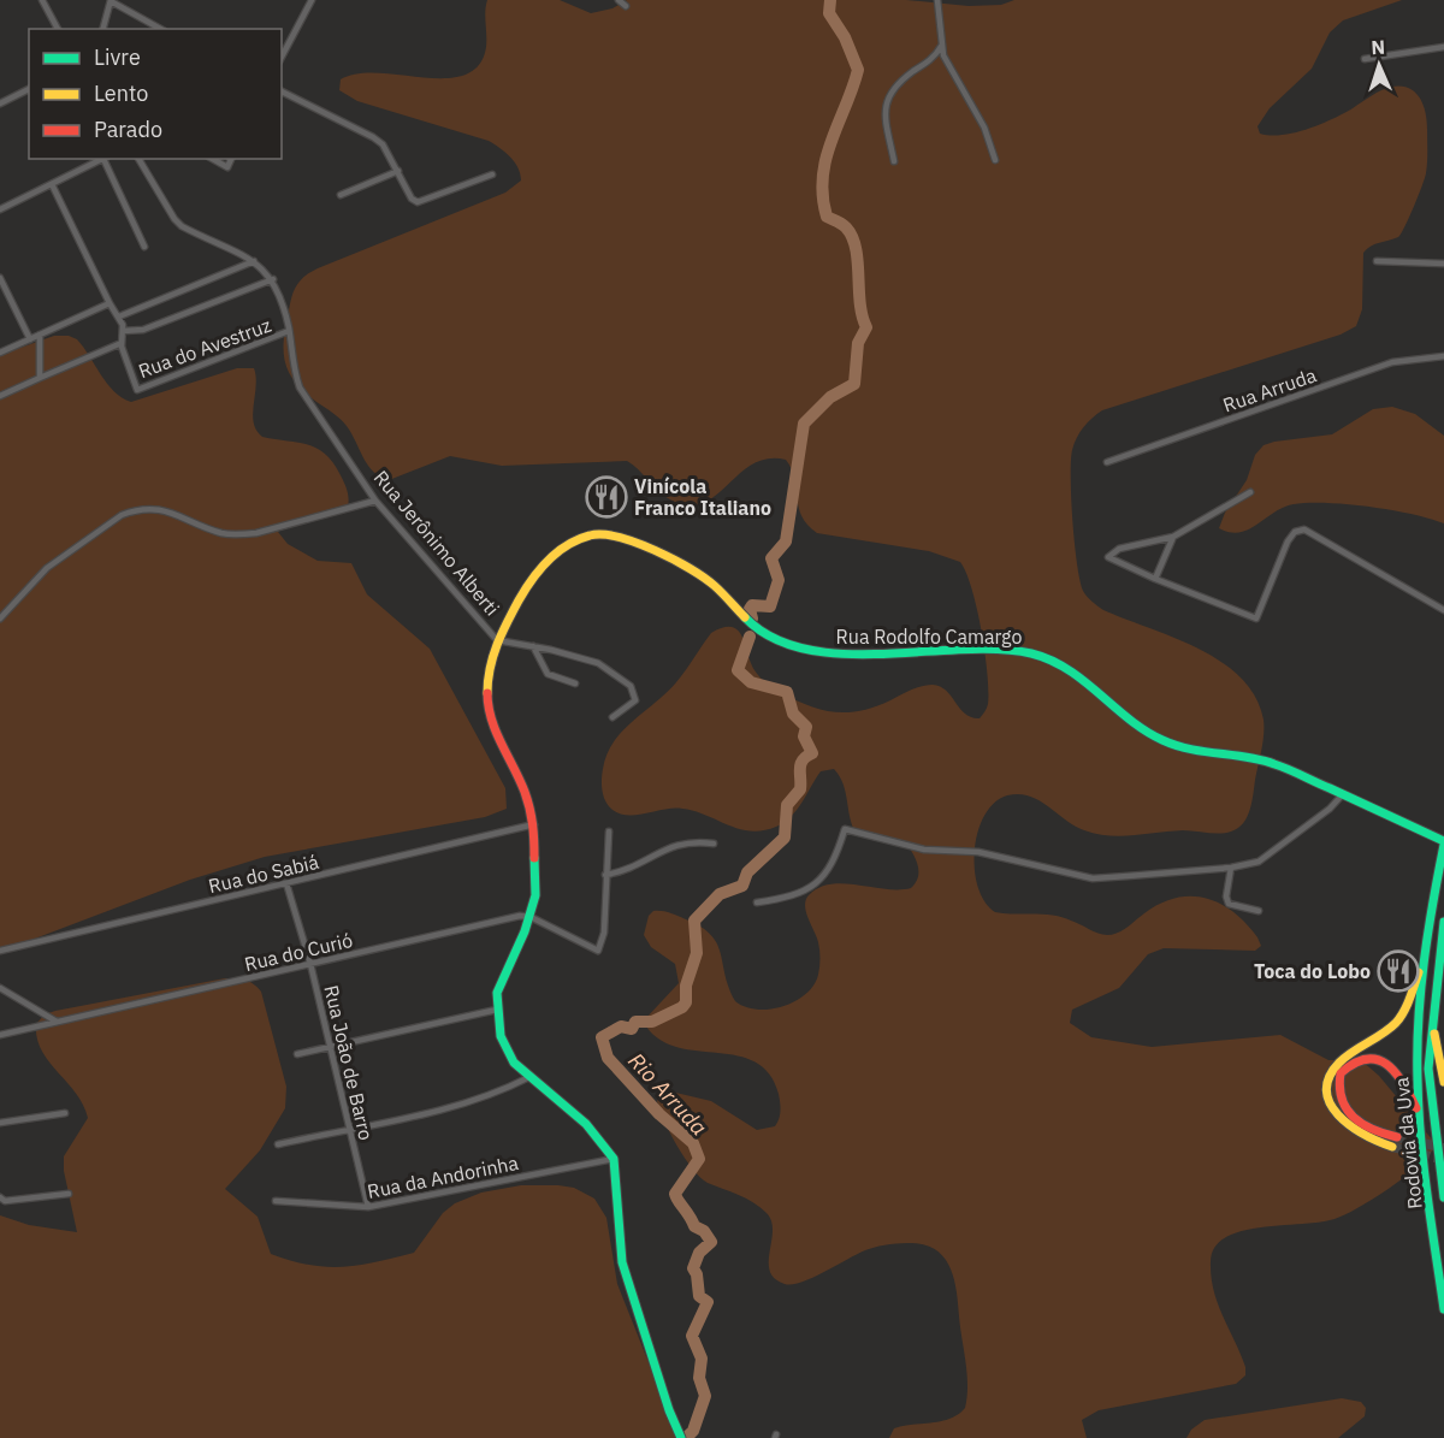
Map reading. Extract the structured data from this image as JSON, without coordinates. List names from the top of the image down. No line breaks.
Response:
{"streets":{"street":["Rua do Avestruz","Rua Arruda","Rua Jerônimo Alberti","Rua Rodolfo Camargo","Rua do Sabiá","Rua do Curió","Rua João de Barro","Rodovia da Uva","Rua da Andorinha"]},"crossings":[["Rua do Avestruz","Rua Jerônimo Alberti"],["Rua Jerônimo Alberti","Rua Rodolfo Camargo"],["Rua Jerônimo Alberti","Rua do Sabiá"],["Rua Jerônimo Alberti","Rua do Curió"],["Rua Jerônimo Alberti","Rua da Andorinha"],["Rua Rodolfo Camargo","Rodovia da Uva"],["Rua do Sabiá","Rua João de Barro"],["Rua do Curió","Rua João de Barro"],["Rua João de Barro","Rua da Andorinha"]],"water":["Rio Arruda"],"places":{"restaurant":["Vinícola Franco Italiano","Toca do Lobo"]},"legend":["Livre","Lento","Parado"],"north":"top"}
